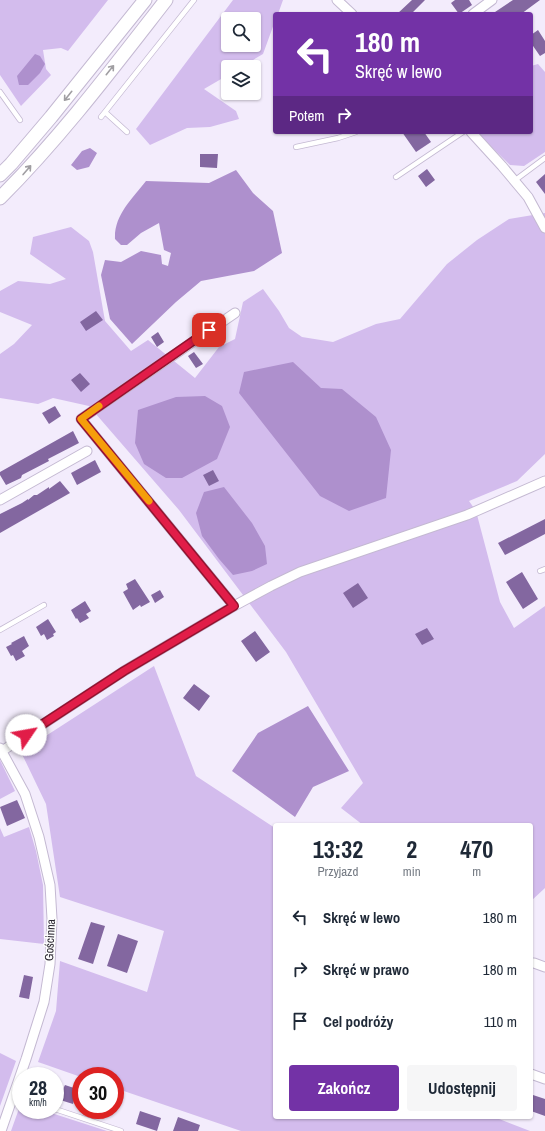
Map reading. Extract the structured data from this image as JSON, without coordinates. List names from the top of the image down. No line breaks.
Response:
{"streets":{"street":["Gościnna"]},"page":{"turn":["180 m","Skręć w lewo"],"then":"Potem","eta":["13:32","Przyjazd","2","min","470","m"],"list":[{"name":"Skręć w lewo","value":"180 m"},{"name":"Skręć w prawo","value":"180 m"},{"name":"Cel podróży","value":"110 m"}],"buttons":["Zakończ","Udostępnij"],"speed":"28 km/h","limit":"30"}}
